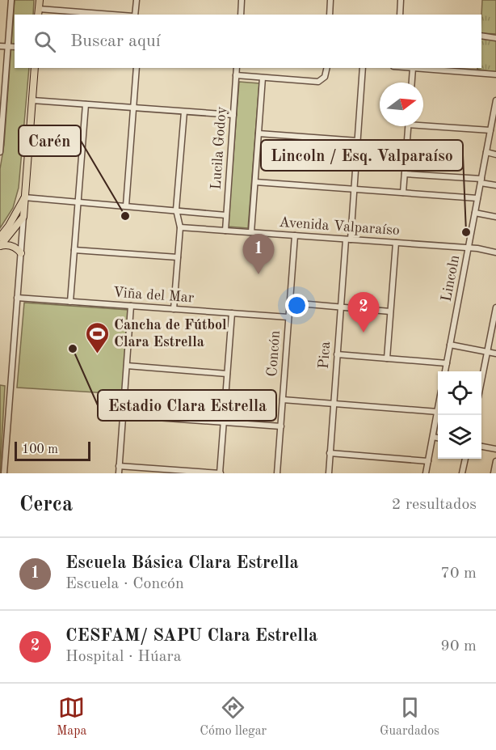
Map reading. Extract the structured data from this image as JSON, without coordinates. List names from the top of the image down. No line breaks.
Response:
{"streets":{"street":["Lucila Godoy","Avenida Valparaíso","Lincoln","Viña del Mar","Concón","Pica"]},"crossings":[["Lucila Godoy","Avenida Valparaíso"],["Avenida Valparaíso","Lincoln"],["Avenida Valparaíso","Concón"],["Avenida Valparaíso","Pica"],["Viña del Mar","Concón"]],"places":{"other":["Carén","Lincoln / Esq. Valparaíso","Estadio Clara Estrella"],"sports":["Cancha de Fútbol Clara Estrella"]},"scale_bar":"100 m","north":"right","page":{"search":"Buscar aquí","pins":["1","2"],"scale":"100 m","heading":["Cerca","2 resultados"],"list":[{"mark":"1","name":"Escuela Básica Clara Estrella","note":"Escuela · Concón","value":"70 m"},{"mark":"2","name":"CESFAM/ SAPU Clara Estrella","note":"Hospital · Húara","value":"90 m"}],"nav":["Mapa","Cómo llegar","Guardados"]}}
